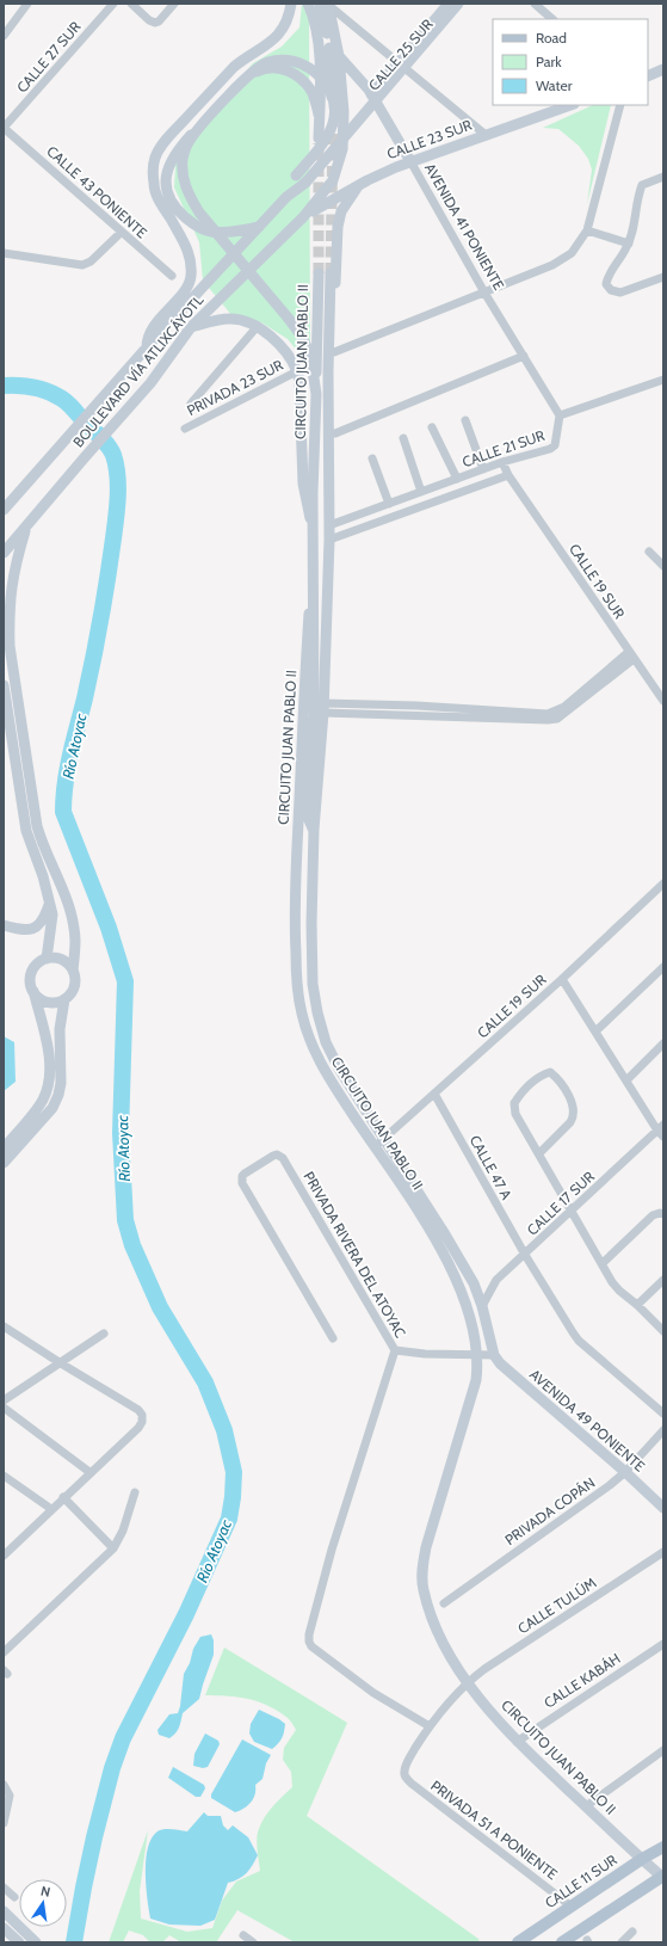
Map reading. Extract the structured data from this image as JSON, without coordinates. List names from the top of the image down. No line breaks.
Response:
{"streets":{"main road":["CALLE 25 SUR","CALLE 23 SUR","AVENIDA 41 PONIENTE","CIRCUITO JUAN PABLO II","BOULEVARD VÍA ATLIXCÁYOTL","AVENIDA 49 PONIENTE","CALLE 11 SUR"],"street":["CALLE 27 SUR","CALLE 43 PONIENTE","PRIVADA 23 SUR","CALLE 21 SUR","CALLE 19 SUR","CALLE 47 A","CALLE 17 SUR","PRIVADA RIVERA DEL ATOYAC","PRIVADA COPÁN","CALLE TULÚM","CALLE KABÁH","PRIVADA 51 A PONIENTE"]},"crossings":[["CALLE 25 SUR","AVENIDA 41 PONIENTE"],["CALLE 27 SUR","CALLE 43 PONIENTE"],["CALLE 23 SUR","AVENIDA 41 PONIENTE"],["CALLE 23 SUR","BOULEVARD VÍA ATLIXCÁYOTL"],["AVENIDA 41 PONIENTE","CALLE 21 SUR"],["CIRCUITO JUAN PABLO II","CALLE 21 SUR"],["CIRCUITO JUAN PABLO II","CALLE 19 SUR"],["CIRCUITO JUAN PABLO II","CALLE 17 SUR"],["CIRCUITO JUAN PABLO II","AVENIDA 49 PONIENTE"],["CIRCUITO JUAN PABLO II","CALLE TULÚM"],["CIRCUITO JUAN PABLO II","CALLE KABÁH"],["CIRCUITO JUAN PABLO II","CALLE 11 SUR"],["CALLE 21 SUR","CALLE 19 SUR"],["CALLE 19 SUR","CALLE 47 A"],["CALLE 47 A","CALLE 17 SUR"],["PRIVADA RIVERA DEL ATOYAC","CALLE TULÚM"],["AVENIDA 49 PONIENTE","PRIVADA COPÁN"],["CALLE TULÚM","PRIVADA 51 A PONIENTE"],["PRIVADA 51 A PONIENTE","CALLE 11 SUR"]],"water":["Río Atoyac"],"legend":["Road","Park","Water"],"north":"top"}
